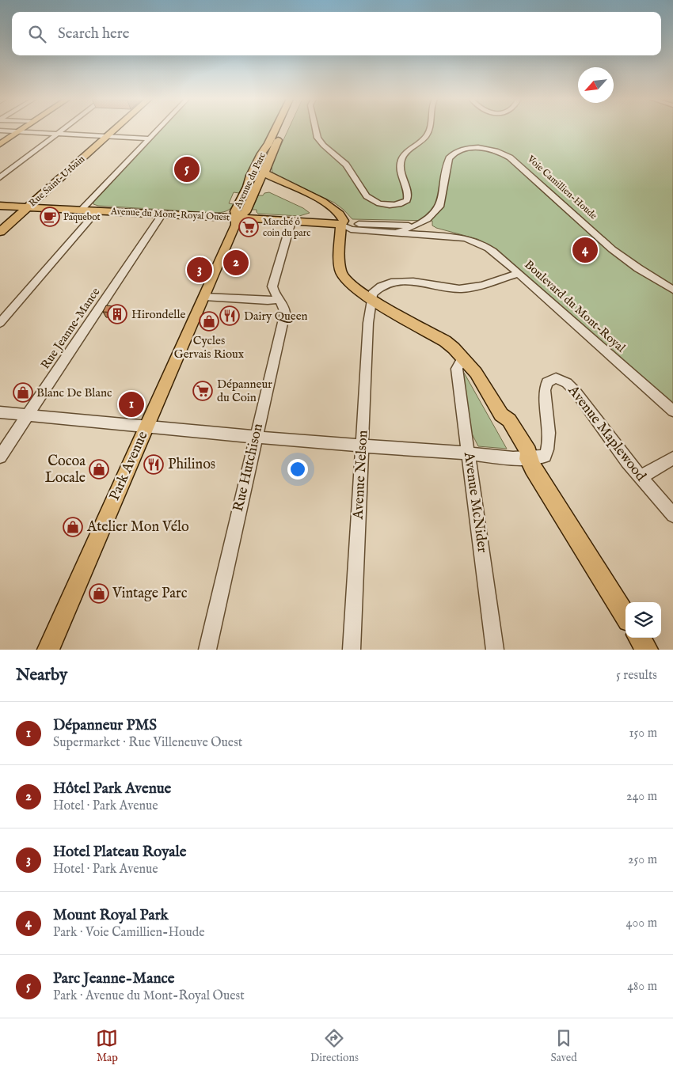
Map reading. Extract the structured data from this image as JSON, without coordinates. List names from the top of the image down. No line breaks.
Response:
{"streets":{"main road":["Avenue du Parc","Rue Saint-Urbain","Avenue du Mont-Royal Ouest","Park Avenue"],"street":["Voie Camillien-Houde","Boulevard du Mont-Royal","Rue Jeanne-Mance","Avenue Maplewood","Rue Hutchison","Avenue Nelson","Avenue McNider"]},"crossings":[["Avenue du Parc","Avenue du Mont-Royal Ouest"],["Avenue du Parc","Park Avenue"],["Rue Saint-Urbain","Avenue du Mont-Royal Ouest"],["Voie Camillien-Houde","Boulevard du Mont-Royal"],["Avenue du Mont-Royal Ouest","Boulevard du Mont-Royal"],["Avenue du Mont-Royal Ouest","Rue Jeanne-Mance"],["Avenue du Mont-Royal Ouest","Park Avenue"],["Avenue du Mont-Royal Ouest","Rue Hutchison"]],"places":{"cafe":["Paquebot"],"supermarket":["Marché ô coin du parc","Dépanneur du Coin"],"building":["Hirondelle"],"restaurant":["Dairy Queen","Philinos"],"shop":["Cycles Gervais Rioux","Blanc De Blanc","Cocoa Locale","Atelier Mon Vélo","Vintage Parc"]},"north":"bottom left","page":{"search":"Search here","pins":["5","4","2","3","1"],"heading":["Nearby","5 results"],"list":[{"mark":"1","name":"Dépanneur PMS","note":"Supermarket · Rue Villeneuve Ouest","value":"150 m"},{"mark":"2","name":"Hôtel Park Avenue","note":"Hotel · Park Avenue","value":"240 m"},{"mark":"3","name":"Hotel Plateau Royale","note":"Hotel · Park Avenue","value":"250 m"},{"mark":"4","name":"Mount Royal Park","note":"Park · Voie Camillien-Houde","value":"400 m"},{"mark":"5","name":"Parc Jeanne-Mance","note":"Park · Avenue du Mont-Royal Ouest","value":"480 m"}],"nav":["Map","Directions","Saved"]}}
